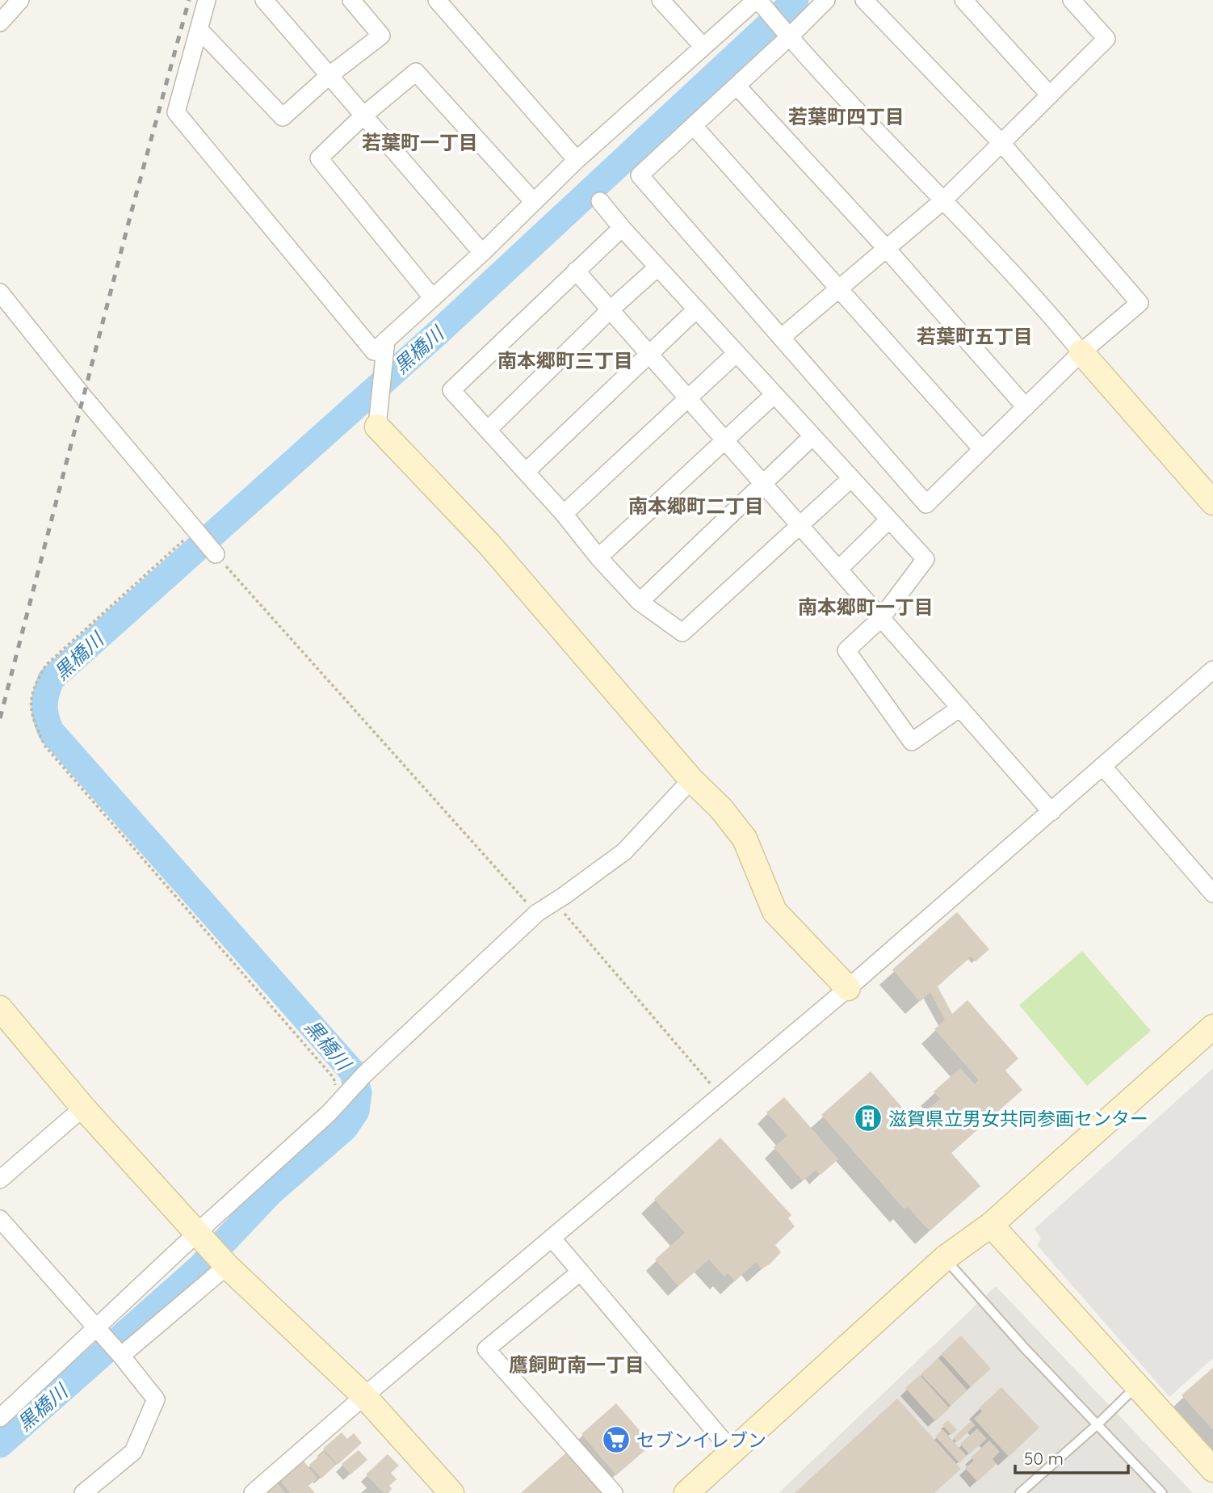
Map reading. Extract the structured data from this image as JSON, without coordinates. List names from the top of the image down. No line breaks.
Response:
{"districts":["若葉町四丁目","若葉町一丁目","若葉町五丁目","南本郷町三丁目","南本郷町二丁目","南本郷町一丁目","鷹飼町南一丁目"],"water":["黒橋川"],"places":{"building":["滋賀県立男女共同参画センター"],"supermarket":["セブンイレブン"]},"scale_bar":"50 m"}
